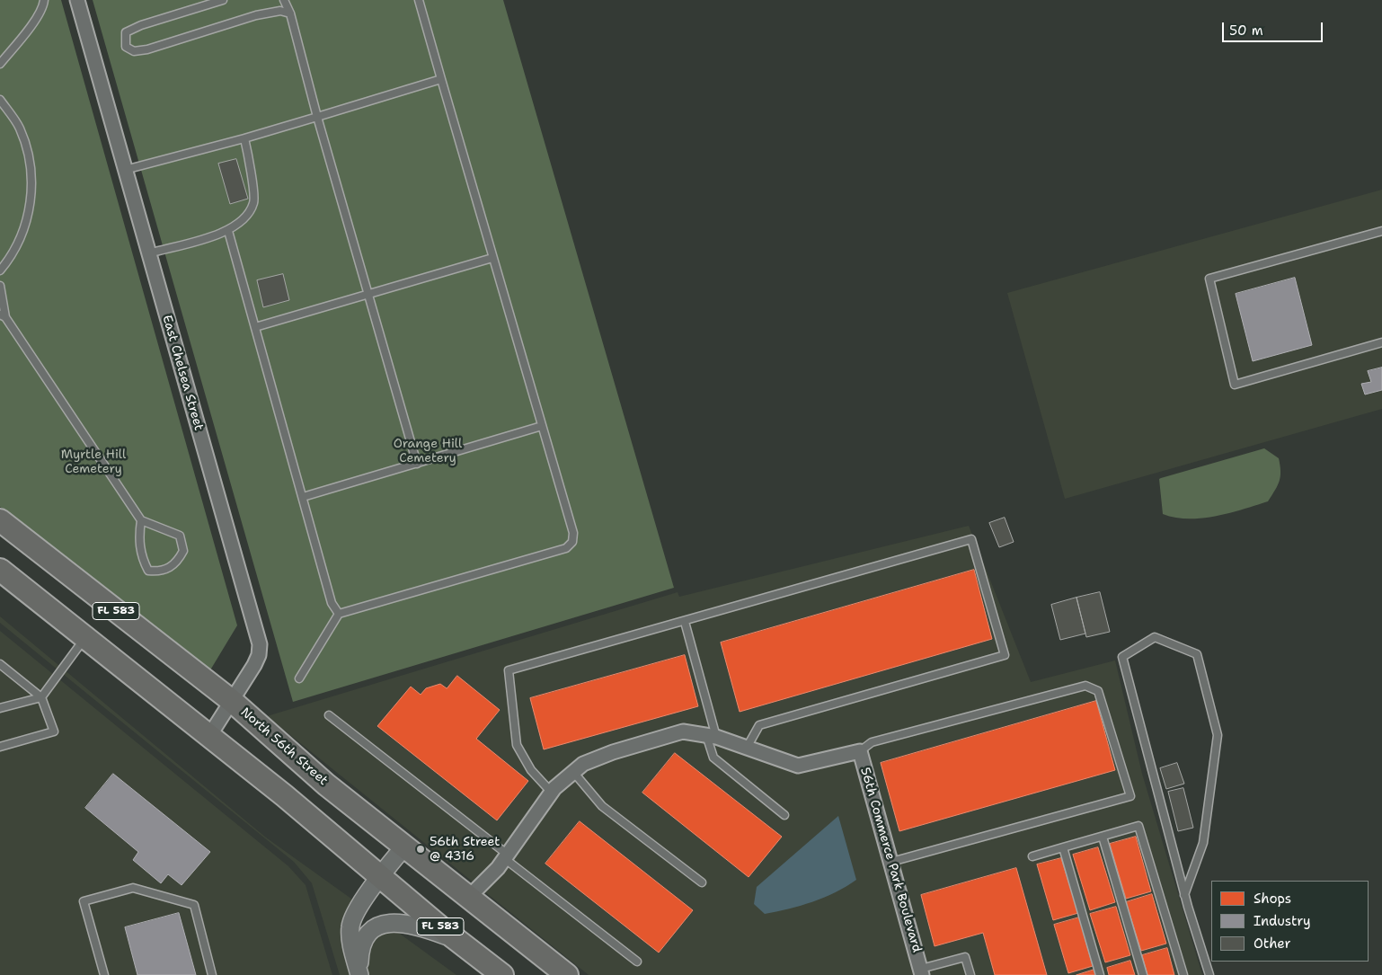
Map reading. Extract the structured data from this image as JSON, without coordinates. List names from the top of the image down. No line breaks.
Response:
{"streets":{"main road":["FL 583","North 56th Street"],"street":["East Chelsea Street","56th Commerce Park Boulevard"]},"crossings":[["East Chelsea Street","FL 583"],["East Chelsea Street","North 56th Street"],["North 56th Street","56th Commerce Park Boulevard"]],"parks":["Orange Hill Cemetery","Myrtle Hill Cemetery"],"places":["56th Street @ 4316"],"legend":["Shops","Industry","Other"],"scale_bar":"50 m"}
